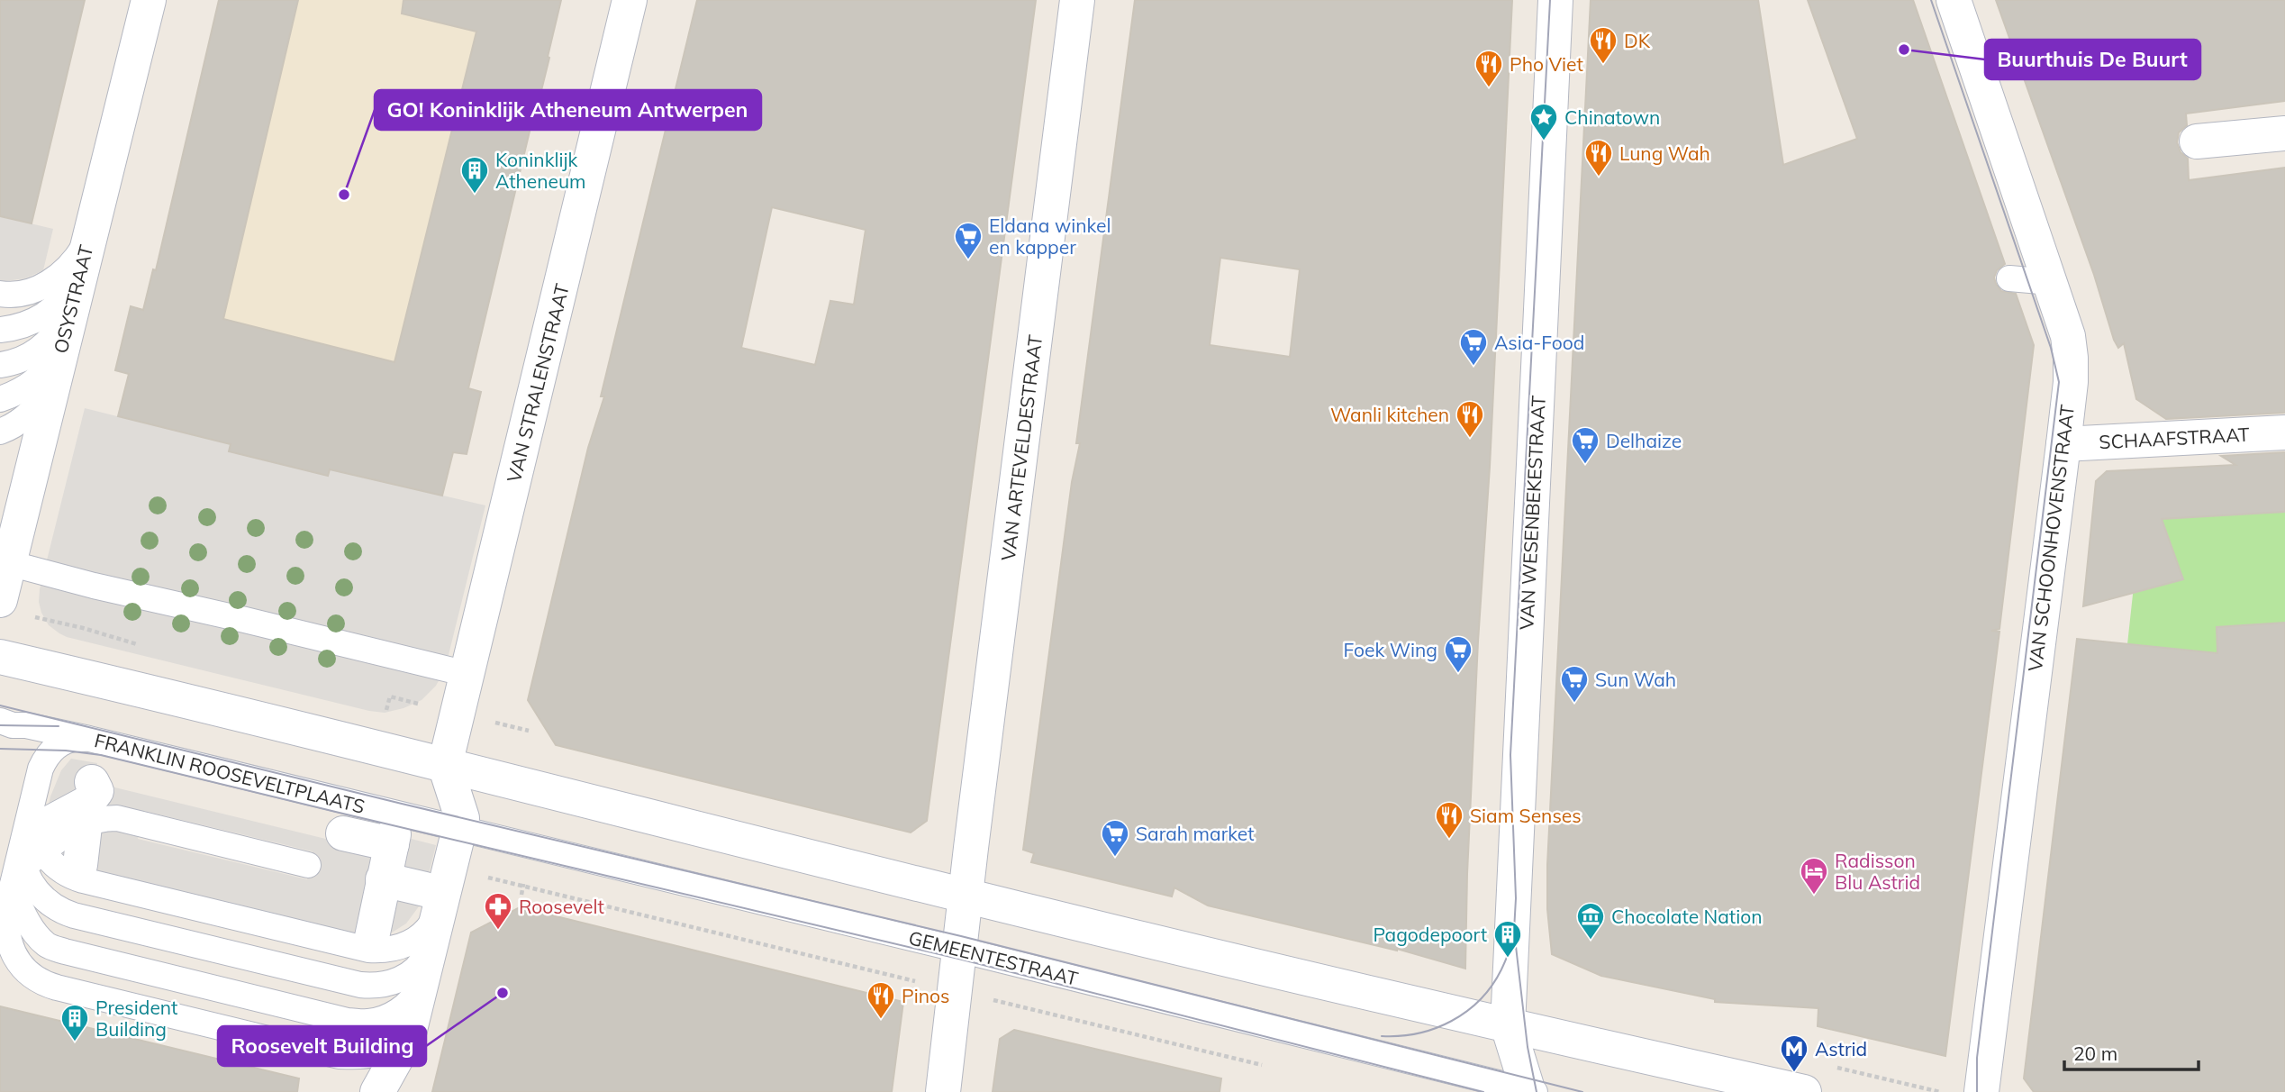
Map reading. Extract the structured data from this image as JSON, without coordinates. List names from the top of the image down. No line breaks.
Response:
{"streets":{"street":["OSYSTRAAT","VAN STRALENSTRAAT","SCHAAFSTRAAT","VAN ARTEVELDESTRAAT","VAN WESENBEKESTRAAT","VAN SCHOONHOVENSTRAAT"],"lane":["FRANKLIN ROOSEVELTPLAATS","GEMEENTESTRAAT"]},"crossings":[["SCHAAFSTRAAT","VAN SCHOONHOVENSTRAAT"],["VAN ARTEVELDESTRAAT","GEMEENTESTRAAT"],["VAN WESENBEKESTRAAT","GEMEENTESTRAAT"],["FRANKLIN ROOSEVELTPLAATS","GEMEENTESTRAAT"]],"places":{"other":["Buurthuis De Buurt","GO! Koninklijk Atheneum Antwerpen","Roosevelt Building"],"restaurant":["DK","Pho Viet","Lung Wah","Wanli kitchen","Siam Senses","Pinos"],"place":["Chinatown"],"building":["Koninklijk Atheneum","Pagodepoort","President Building"],"supermarket":["Eldana winkel en kapper","Asia-Food","Delhaize","Foek Wing","Sun Wah","Sarah market"],"hotel":["Radisson Blu Astrid"],"pharmacy":["Roosevelt"],"museum":["Chocolate Nation"],"metro station":["Astrid"]},"scale_bar":"20 m"}
